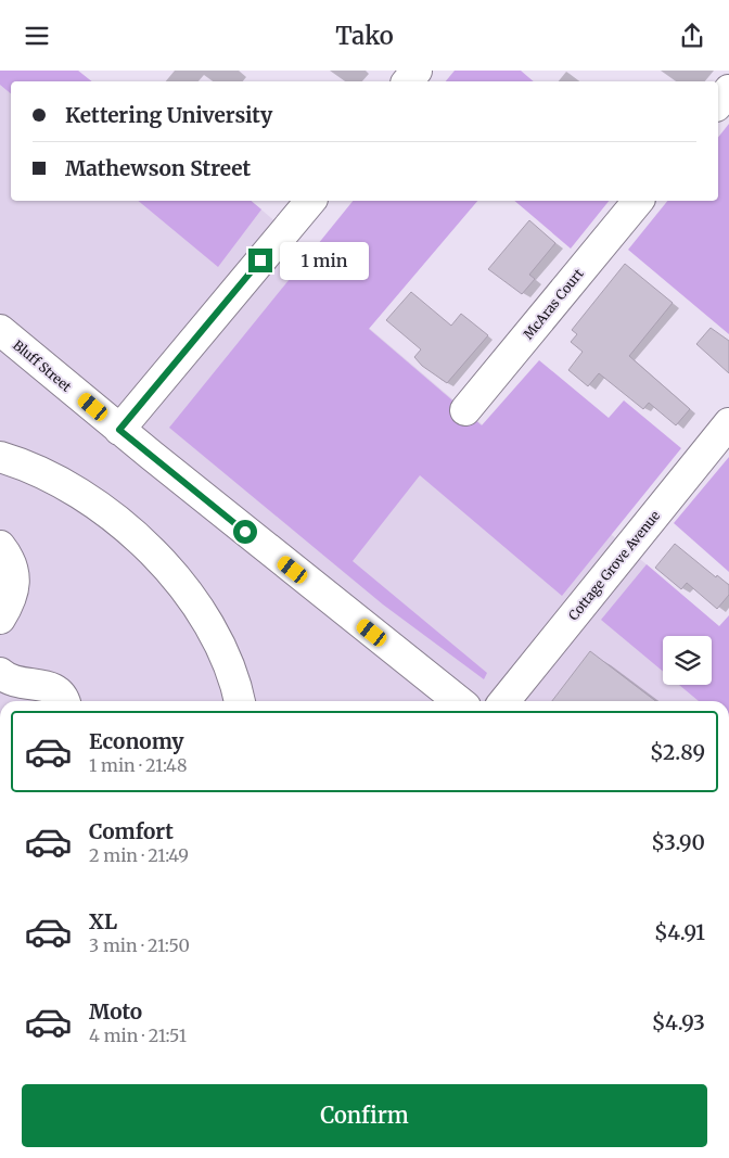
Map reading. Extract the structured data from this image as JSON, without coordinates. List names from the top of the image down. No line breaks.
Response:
{"streets":{"street":["McAras Court","Bluff Street","Cottage Grove Avenue"]},"page":{"header":"Tako","banner":["Kettering University","Mathewson Street"],"bubble":"1 min","list":[{"name":"Economy","note":"1 min · 21:48","value":"$2.89"},{"name":"Comfort","note":"2 min · 21:49","value":"$3.90"},{"name":"XL","note":"3 min · 21:50","value":"$4.91"},{"name":"Moto","note":"4 min · 21:51","value":"$4.93"}],"buttons":"Confirm"}}
